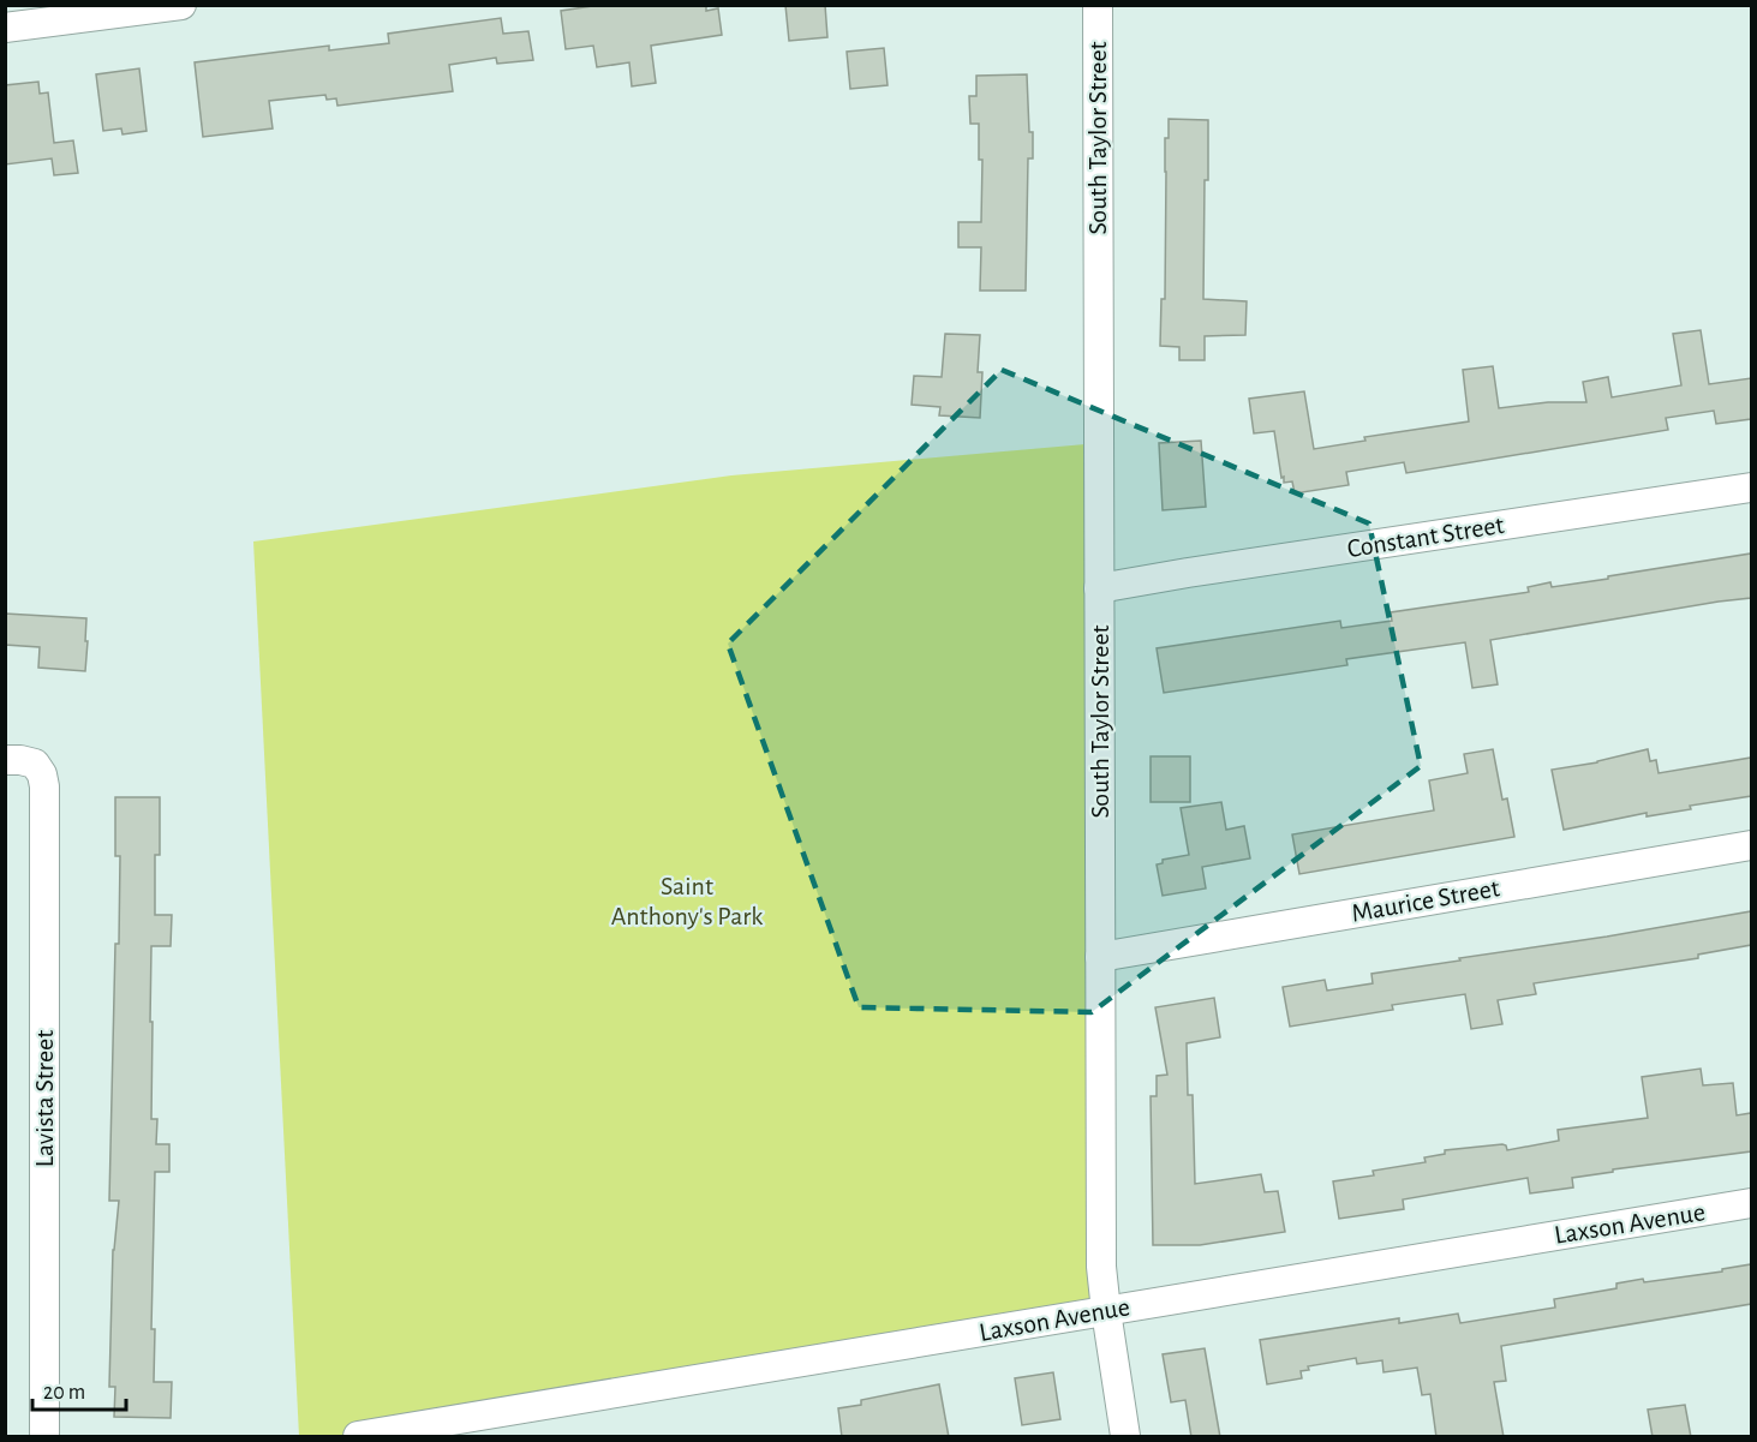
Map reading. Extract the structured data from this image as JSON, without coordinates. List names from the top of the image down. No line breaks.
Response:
{"streets":{"street":["South Taylor Street","Constant Street","Maurice Street","Lavista Street","Laxson Avenue"]},"crossings":[["South Taylor Street","Constant Street"],["South Taylor Street","Maurice Street"],["South Taylor Street","Laxson Avenue"]],"parks":["Saint Anthony's Park"],"scale_bar":"20 m"}
